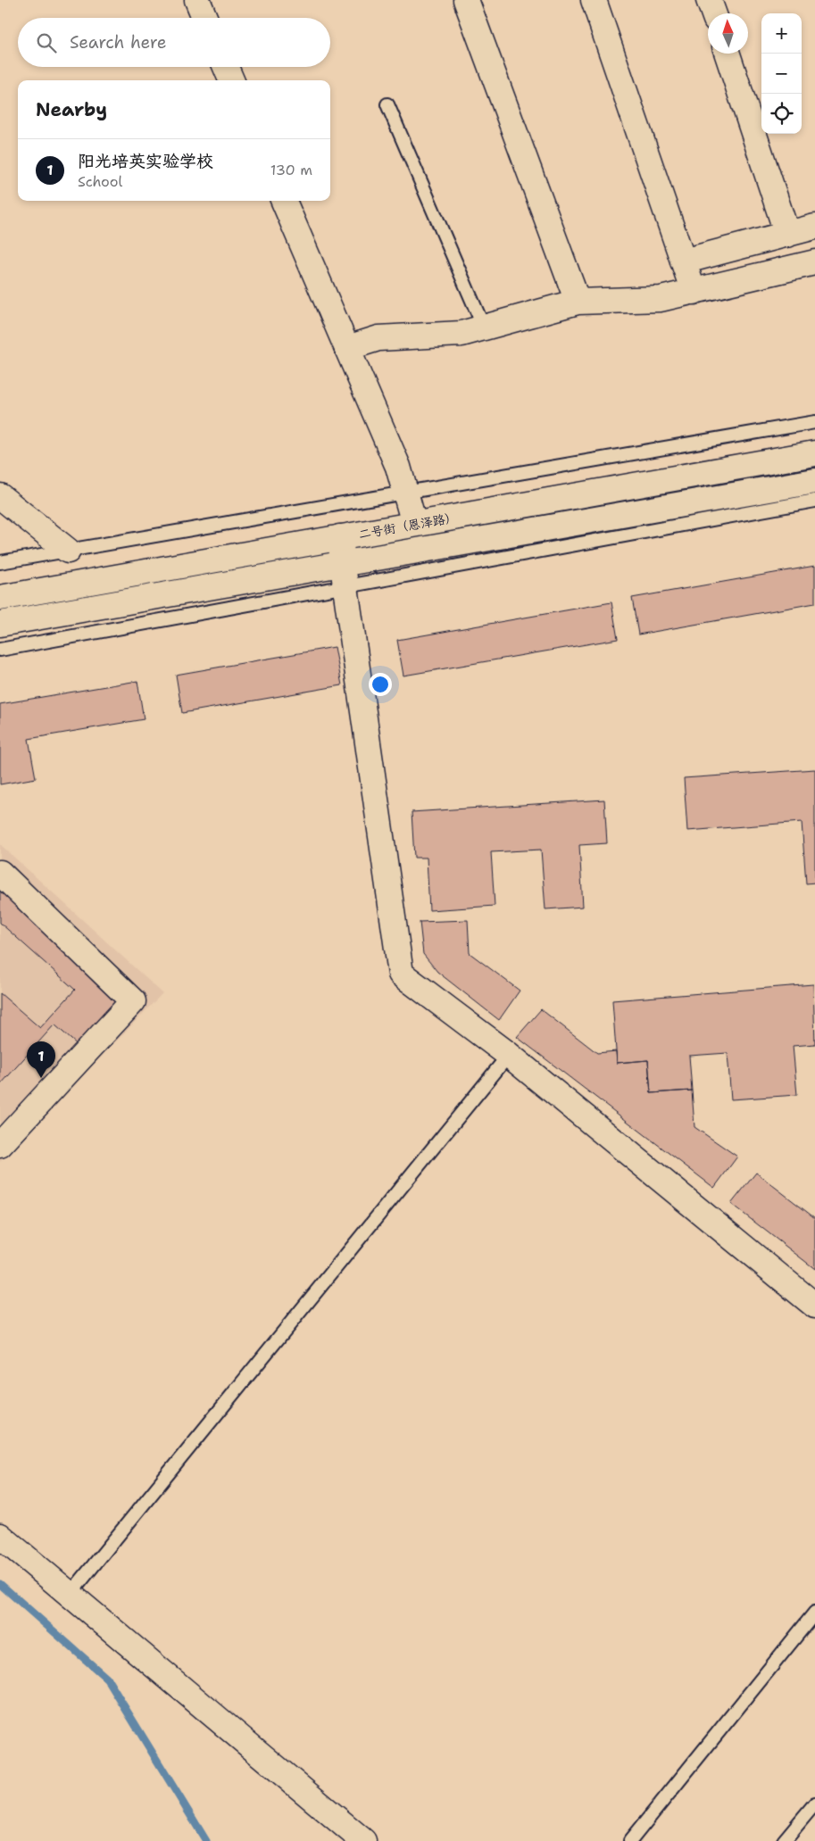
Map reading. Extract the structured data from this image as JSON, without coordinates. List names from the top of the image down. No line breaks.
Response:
{"streets":{"street":["二号街（恩泽路）"]},"north":"top","page":{"map_buttons":["+","−"],"search":"Search here","heading":"Nearby","list":[{"mark":"1","name":"阳光培英实验学校","note":"School","value":"130 m"}],"pins":"1"}}
